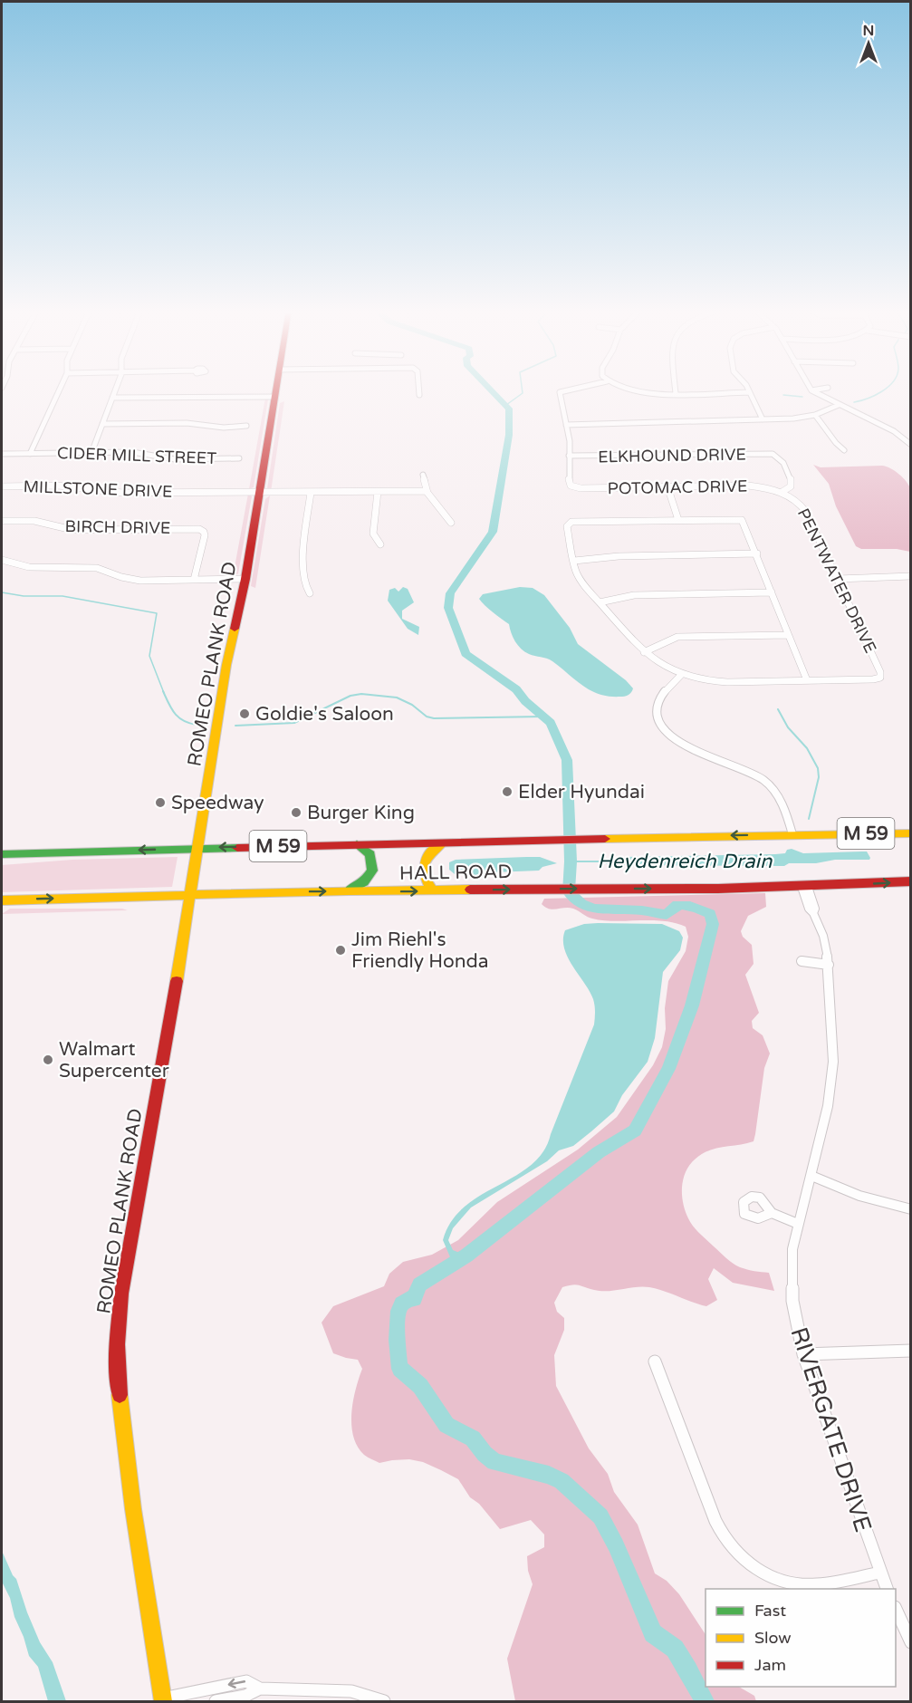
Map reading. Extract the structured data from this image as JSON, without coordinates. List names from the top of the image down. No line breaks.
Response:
{"streets":{"main road":["ROMEO PLANK ROAD","M 59","HALL ROAD"],"street":["CIDER MILL STREET","ELKHOUND DRIVE","POTOMAC DRIVE","MILLSTONE DRIVE","BIRCH DRIVE","PENTWATER DRIVE","RIVERGATE DRIVE"]},"crossings":[["ELKHOUND DRIVE","POTOMAC DRIVE"],["ELKHOUND DRIVE","PENTWATER DRIVE"],["POTOMAC DRIVE","PENTWATER DRIVE"],["MILLSTONE DRIVE","ROMEO PLANK ROAD"],["ROMEO PLANK ROAD","HALL ROAD"],["HALL ROAD","RIVERGATE DRIVE"]],"water":["Heydenreich Drain"],"places":["Goldie's Saloon","Elder Hyundai","Speedway","Burger King","Jim Riehl's Friendly Honda","Walmart Supercenter"],"legend":["Fast","Slow","Jam"],"north":"top"}
